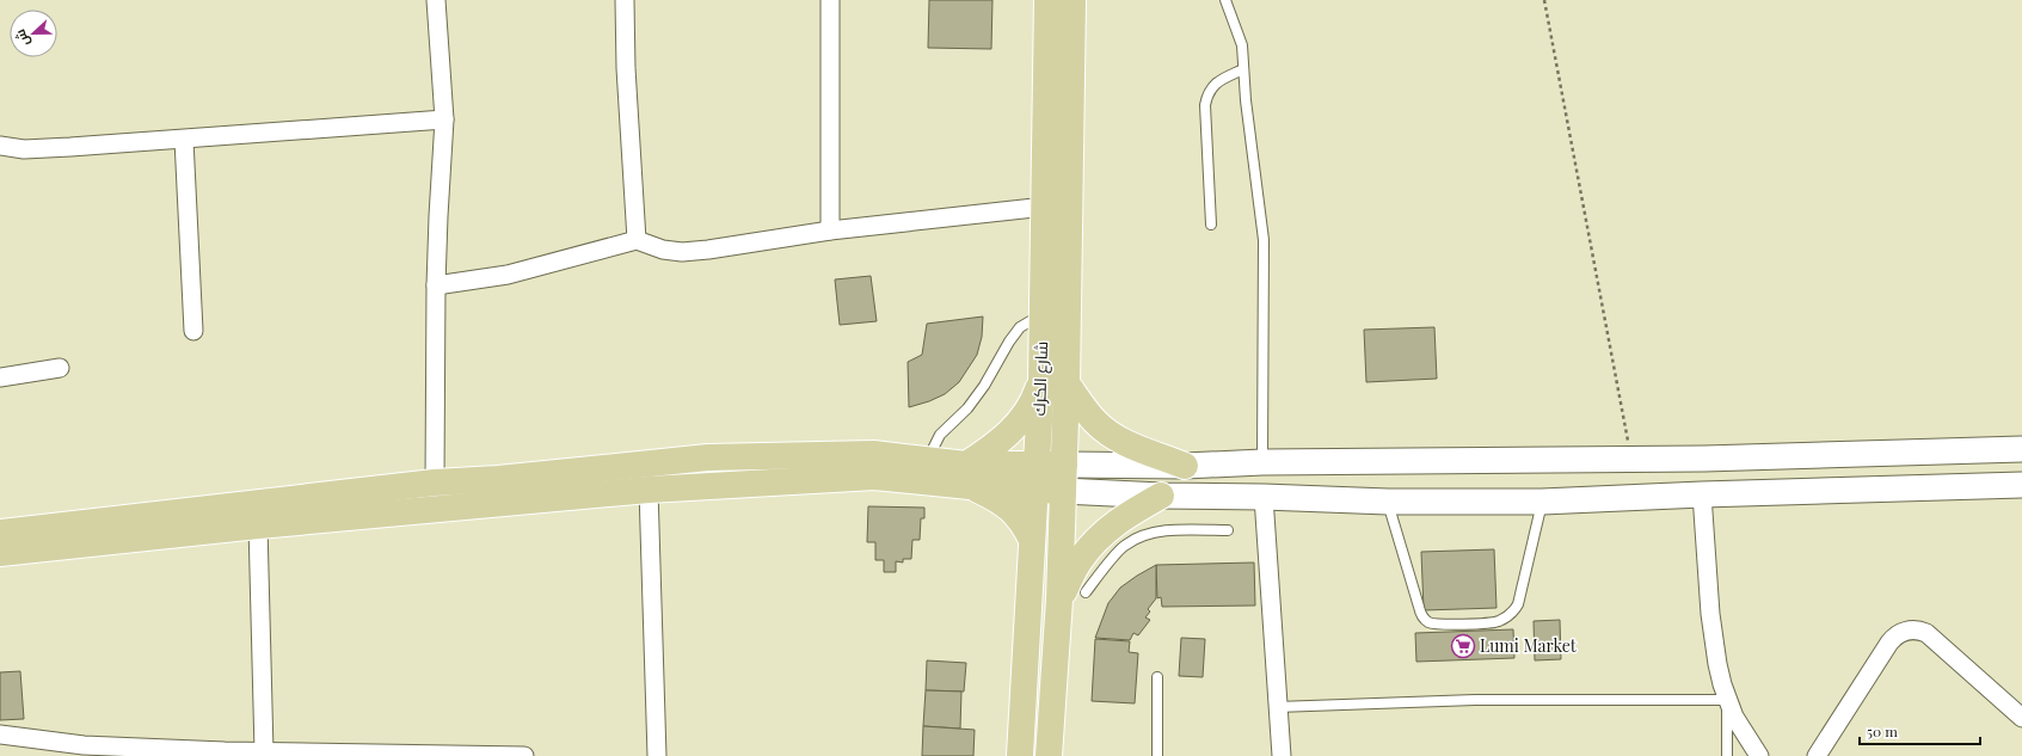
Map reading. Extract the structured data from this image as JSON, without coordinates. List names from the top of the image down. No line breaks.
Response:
{"streets":{"main road":["شارع الكرك"]},"places":{"supermarket":["Lumi Market"]},"scale_bar":"50 m","north":"left"}
